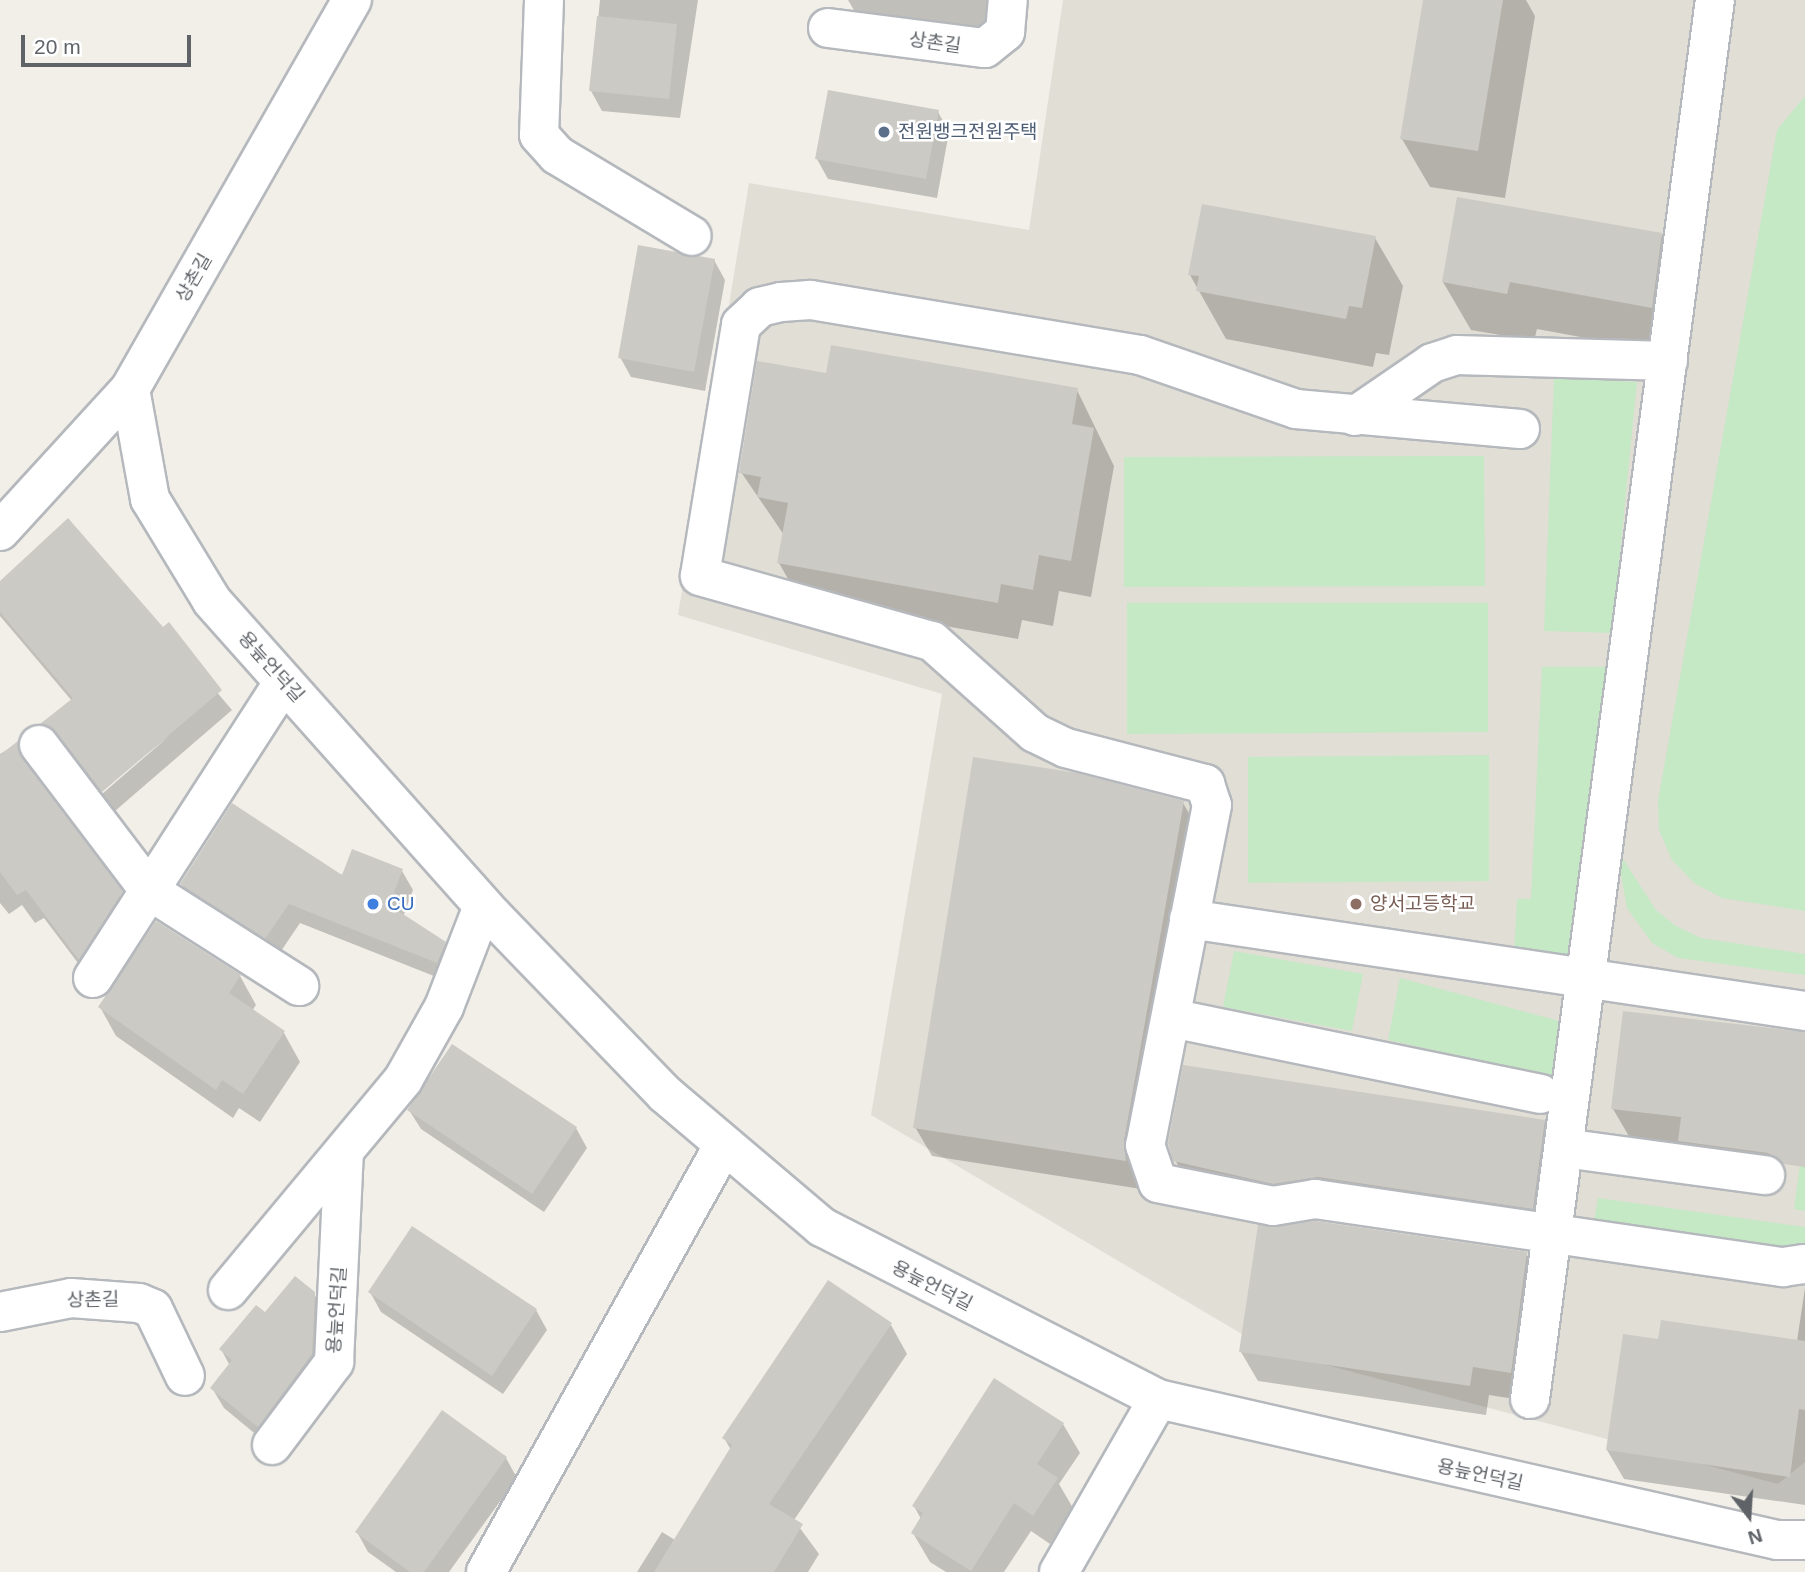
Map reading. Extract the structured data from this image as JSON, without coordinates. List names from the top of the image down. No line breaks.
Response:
{"streets":{"street":["상촌길","용늪언덕길"]},"crossings":[["상촌길","용늪언덕길"]],"places":["전원뱅크전원주택","CU","양서고등학교"],"scale_bar":"20 m","north":"bottom"}
